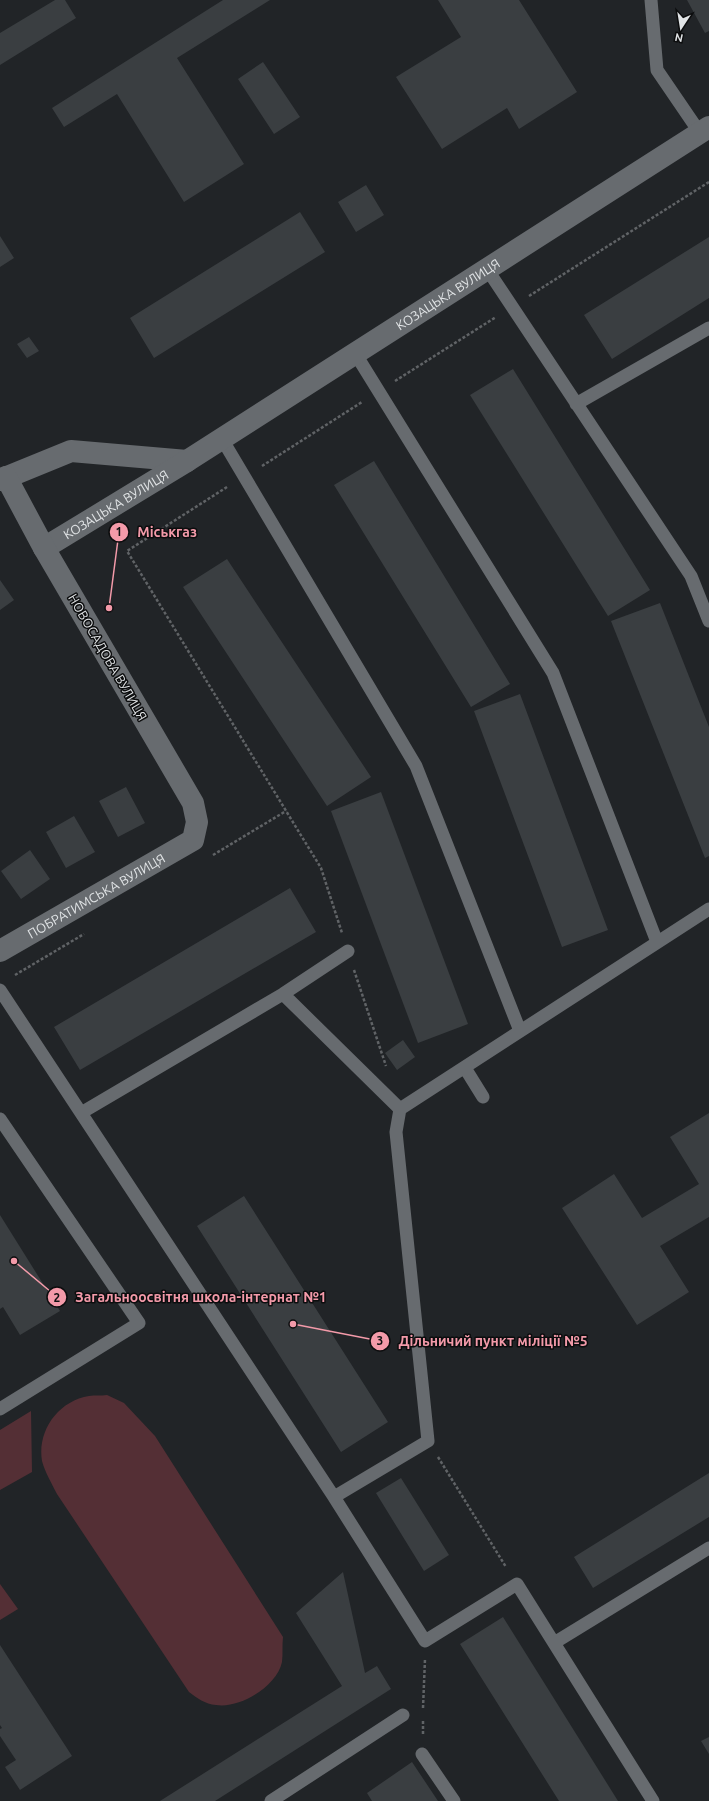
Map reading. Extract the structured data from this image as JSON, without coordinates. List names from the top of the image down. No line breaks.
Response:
{"streets":{"street":["КОЗАЦЬКА ВУЛИЦЯ","НОВОСАДОВА ВУЛИЦЯ","ПОБРАТИМСЬКА ВУЛИЦЯ"]},"crossings":[["КОЗАЦЬКА ВУЛИЦЯ","НОВОСАДОВА ВУЛИЦЯ"],["НОВОСАДОВА ВУЛИЦЯ","ПОБРАТИМСЬКА ВУЛИЦЯ"]],"places":["Міськгаз","Загальноосвітня школа-інтернат №1","Дільничий пункт міліції №5"],"north":"bottom"}
